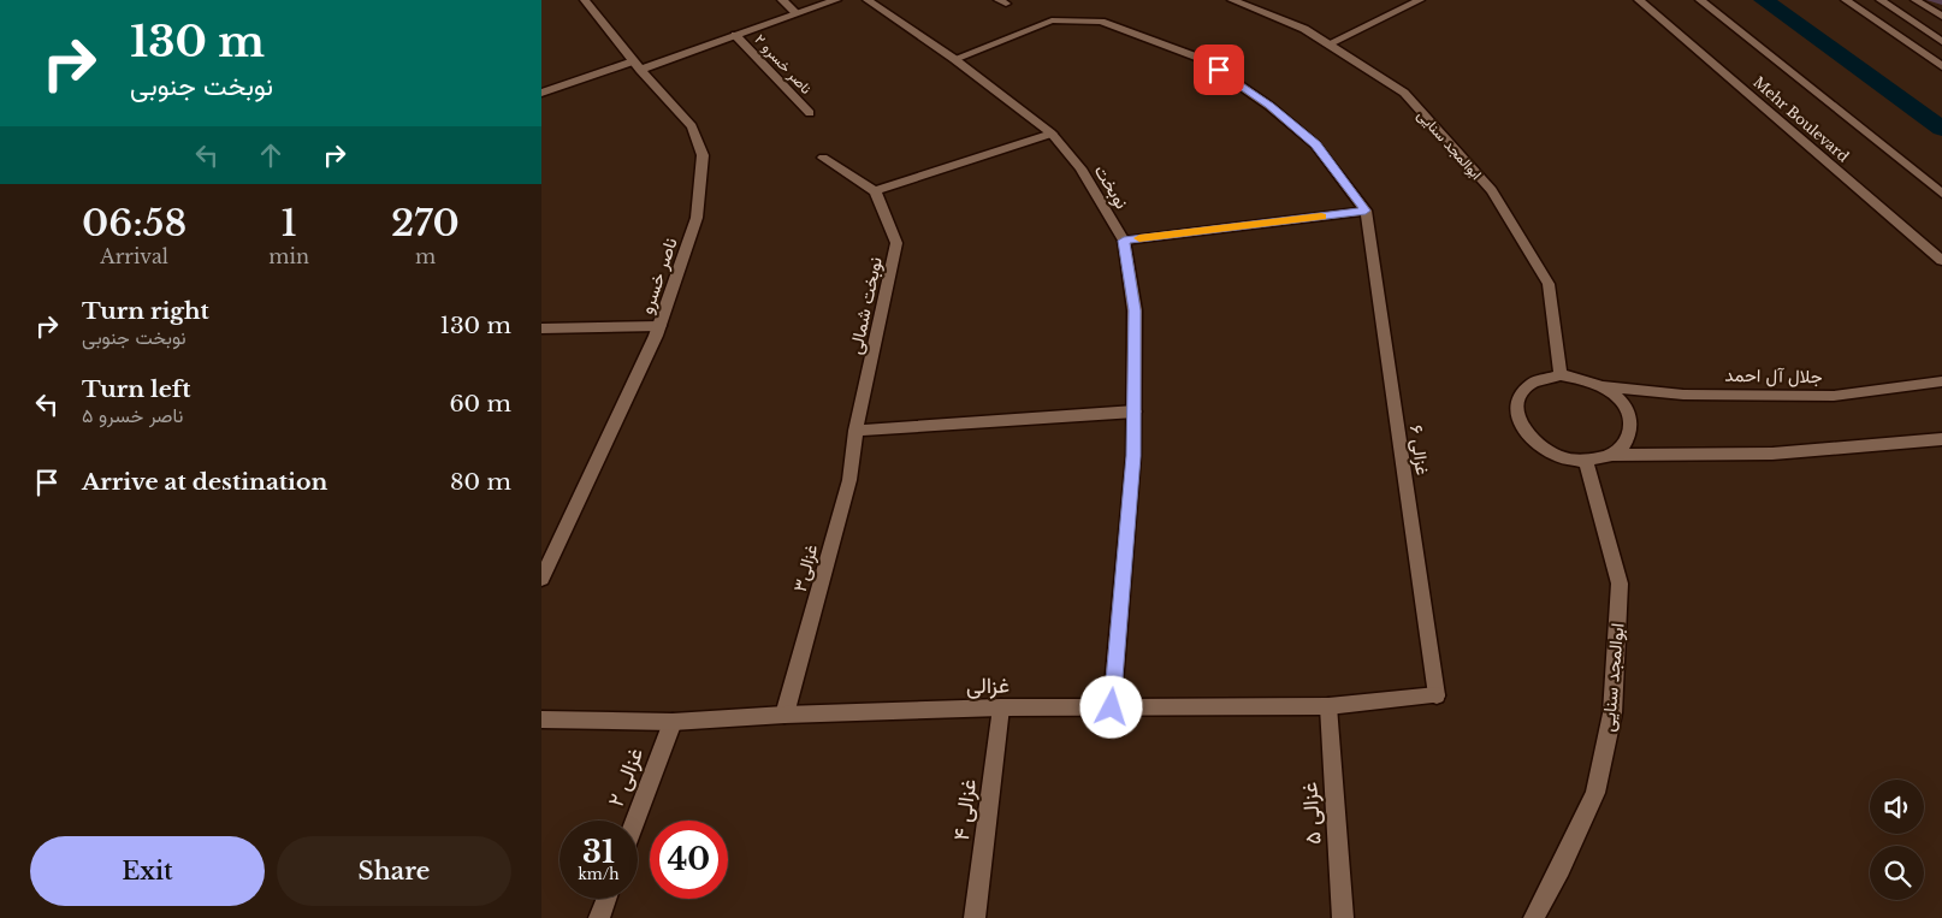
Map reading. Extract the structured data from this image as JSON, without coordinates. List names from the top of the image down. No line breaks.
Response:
{"streets":{"street":["ناصر خسرو ۲","Mehr Boulevard","ابوالمجد سنایی","نوبخت","ناصر خسرو","نوبخت شمالی","جلال آل احمد","غزالی ۶","غزالی۳","غزالی","غزالی ۲","غزالی ۴","غزالی ۵"]},"crossings":[["ابوالمجد سنایی","جلال آل احمد"],["نوبخت","غزالی"],["نوبخت شمالی","غزالی۳"],["غزالی ۶","غزالی"],["غزالی۳","غزالی"],["غزالی","غزالی ۲"],["غزالی","غزالی ۴"],["غزالی","غزالی ۵"]],"page":{"turn":["130 m","نوبخت جنوبی"],"eta":["06:58","Arrival","1","min","270","m"],"list":[{"name":"Turn right","note":"نوبخت جنوبی","value":"130 m"},{"name":"Turn left","note":"ناصر خسرو ۵","value":"60 m"},{"name":"Arrive at destination","value":"80 m"}],"speed":"31 km/h","limit":"40","buttons":["Exit","Share"]}}
